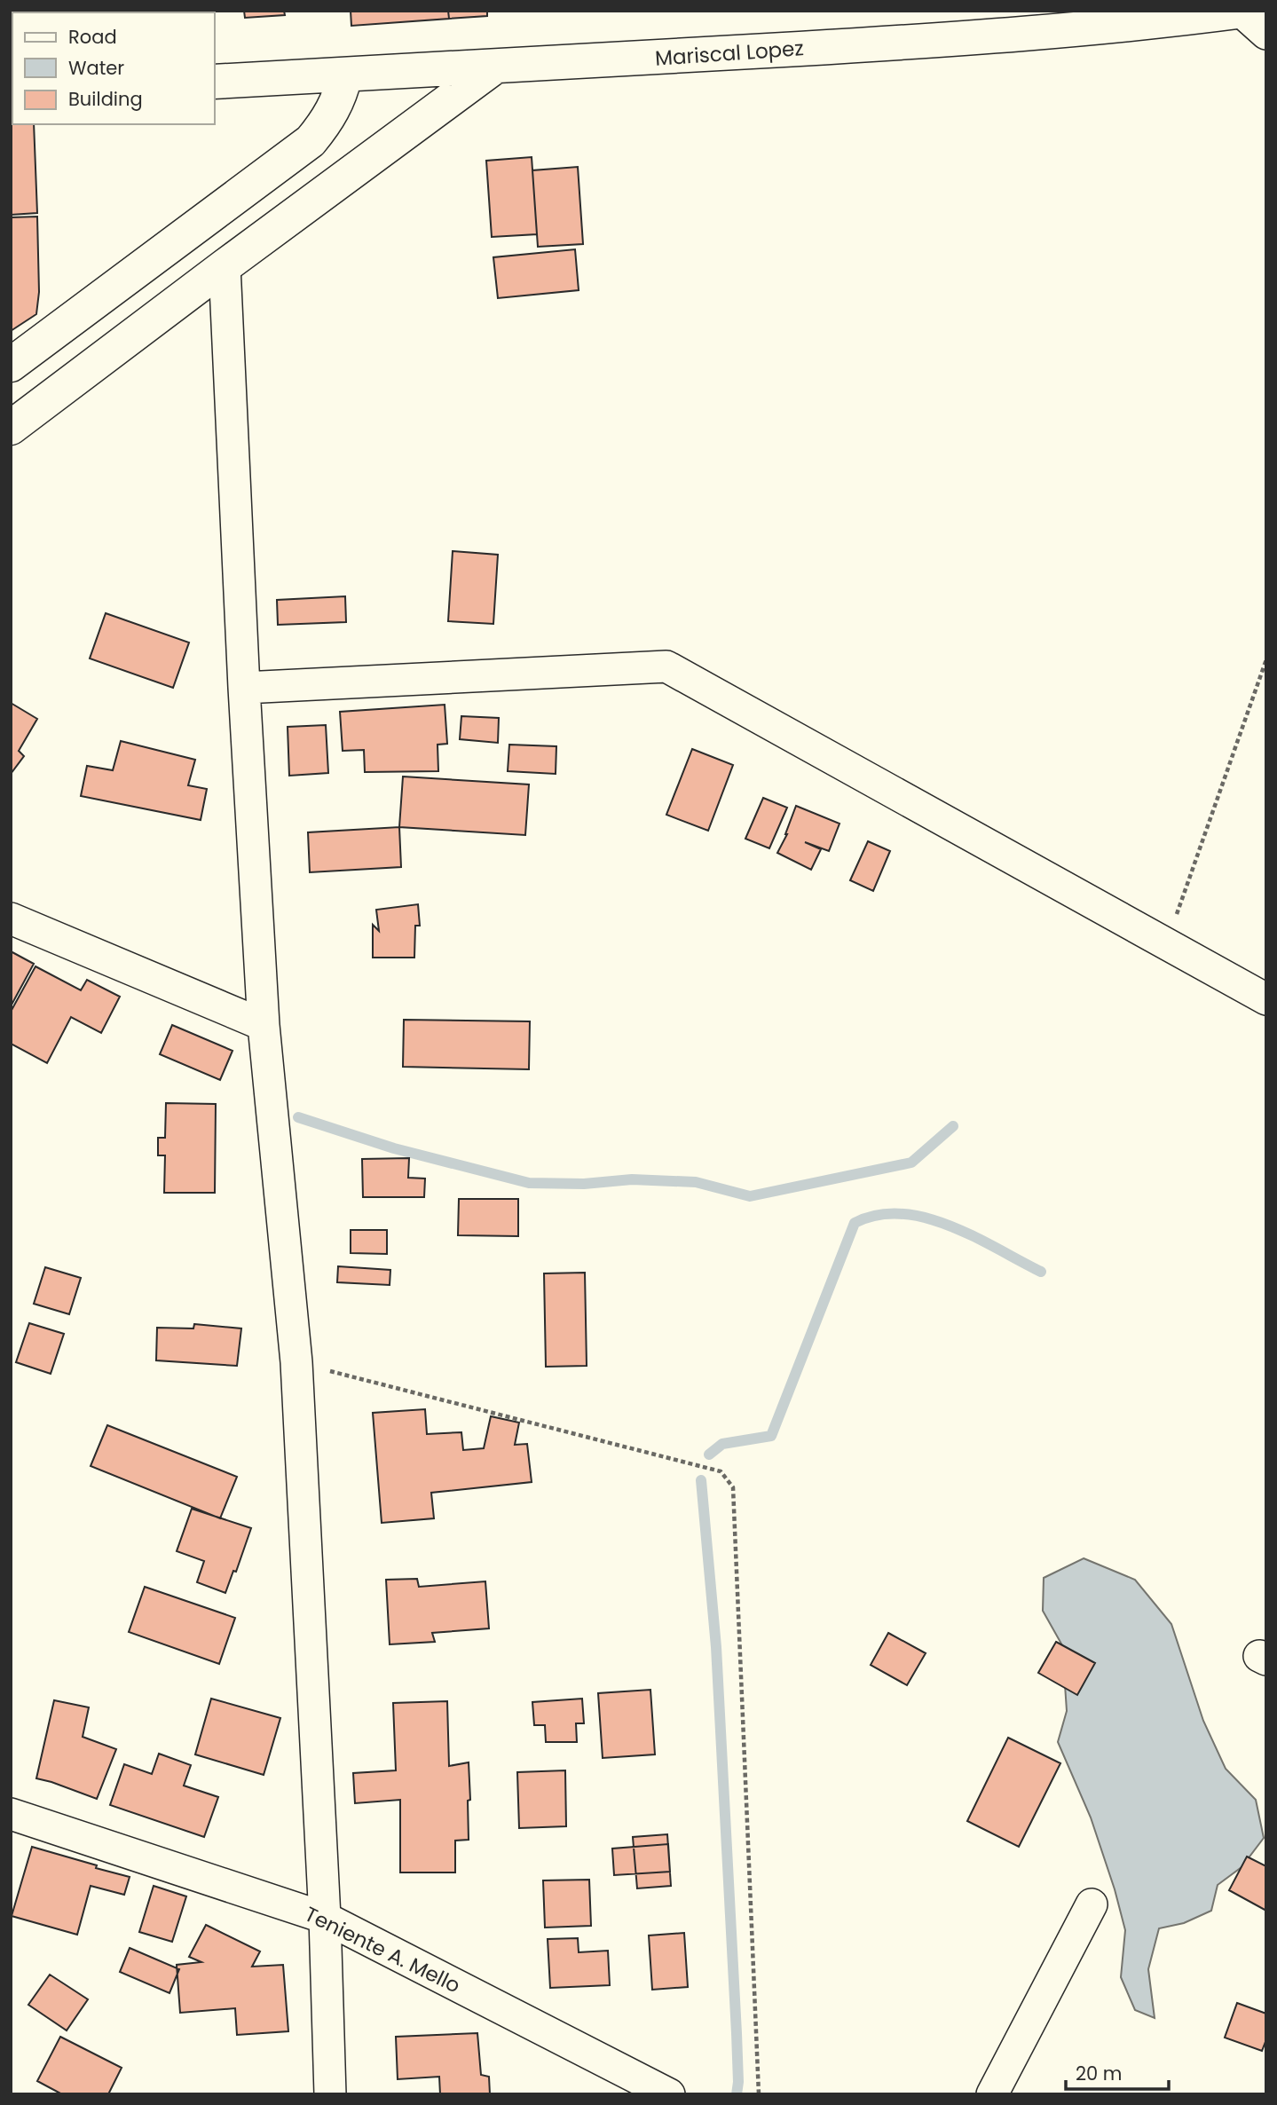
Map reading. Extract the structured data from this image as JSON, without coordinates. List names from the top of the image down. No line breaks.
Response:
{"streets":{"street":["Mariscal Lopez","Teniente A. Mello"]},"legend":["Road","Water","Building"],"scale_bar":"20 m"}
